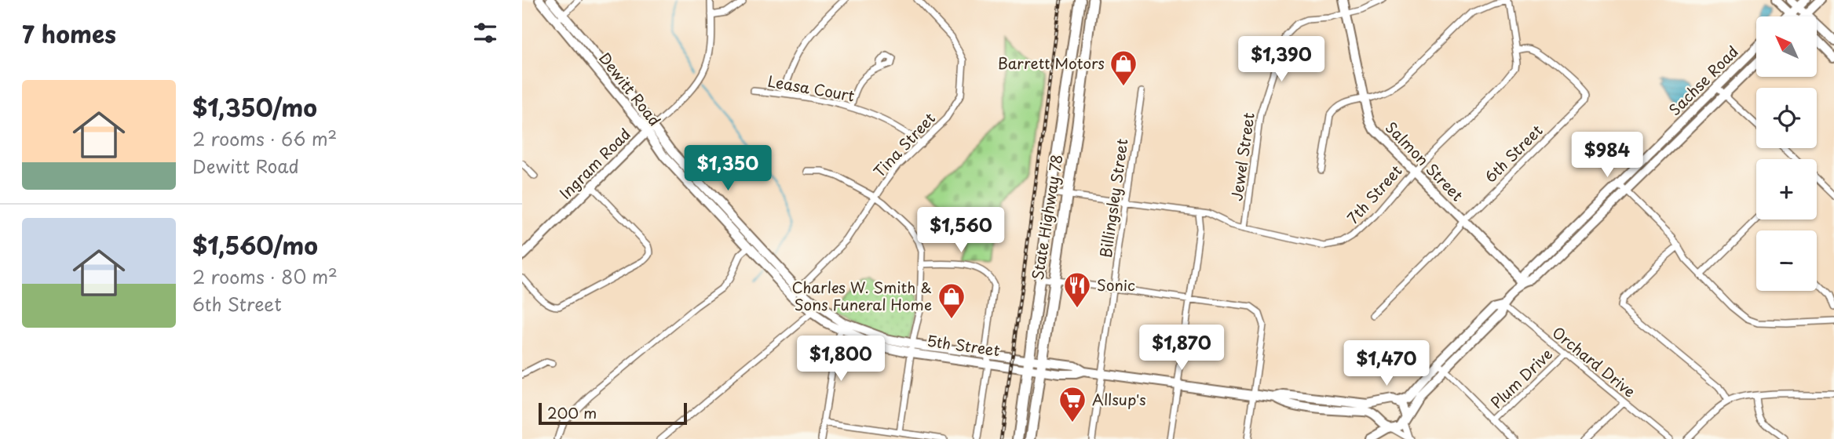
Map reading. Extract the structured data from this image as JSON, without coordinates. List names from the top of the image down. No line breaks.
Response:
{"streets":{"main road":["Sachse Road","Dewitt Road","Salmon Street","Ingram Road","State Highway 78","5th Street"],"street":["Leasa Court","Tina Street","6th Street","Jewel Street","7th Street","Billingsley Street","Orchard Drive","Plum Drive"]},"crossings":[["Sachse Road","Salmon Street"],["Sachse Road","5th Street"],["Sachse Road","Orchard Drive"],["Leasa Court","Tina Street"],["Dewitt Road","Tina Street"],["Dewitt Road","Ingram Road"],["Dewitt Road","5th Street"],["6th Street","Salmon Street"],["6th Street","7th Street"],["Jewel Street","Salmon Street"],["Jewel Street","7th Street"],["Salmon Street","7th Street"],["7th Street","Billingsley Street"],["7th Street","State Highway 78"],["Billingsley Street","5th Street"],["State Highway 78","5th Street"],["Orchard Drive","Plum Drive"]],"places":{"shop":["Barrett Motors","Charles W. Smith & Sons Funeral Home"],"restaurant":["Sonic"],"supermarket":["Allsup's"]},"scale_bar":"200 m","north":"top left","page":{"heading":"7 homes","map_buttons":["+","−"],"price":["$1,390","$984","$1,350","$1,560","$1,870","$1,800","$1,470"],"list":[{"name":"$1,350/mo","note":"2 rooms · 66 m² · Dewitt Road"},{"name":"$1,560/mo","note":"2 rooms · 80 m² · 6th Street"}],"scale":"200 m"}}
